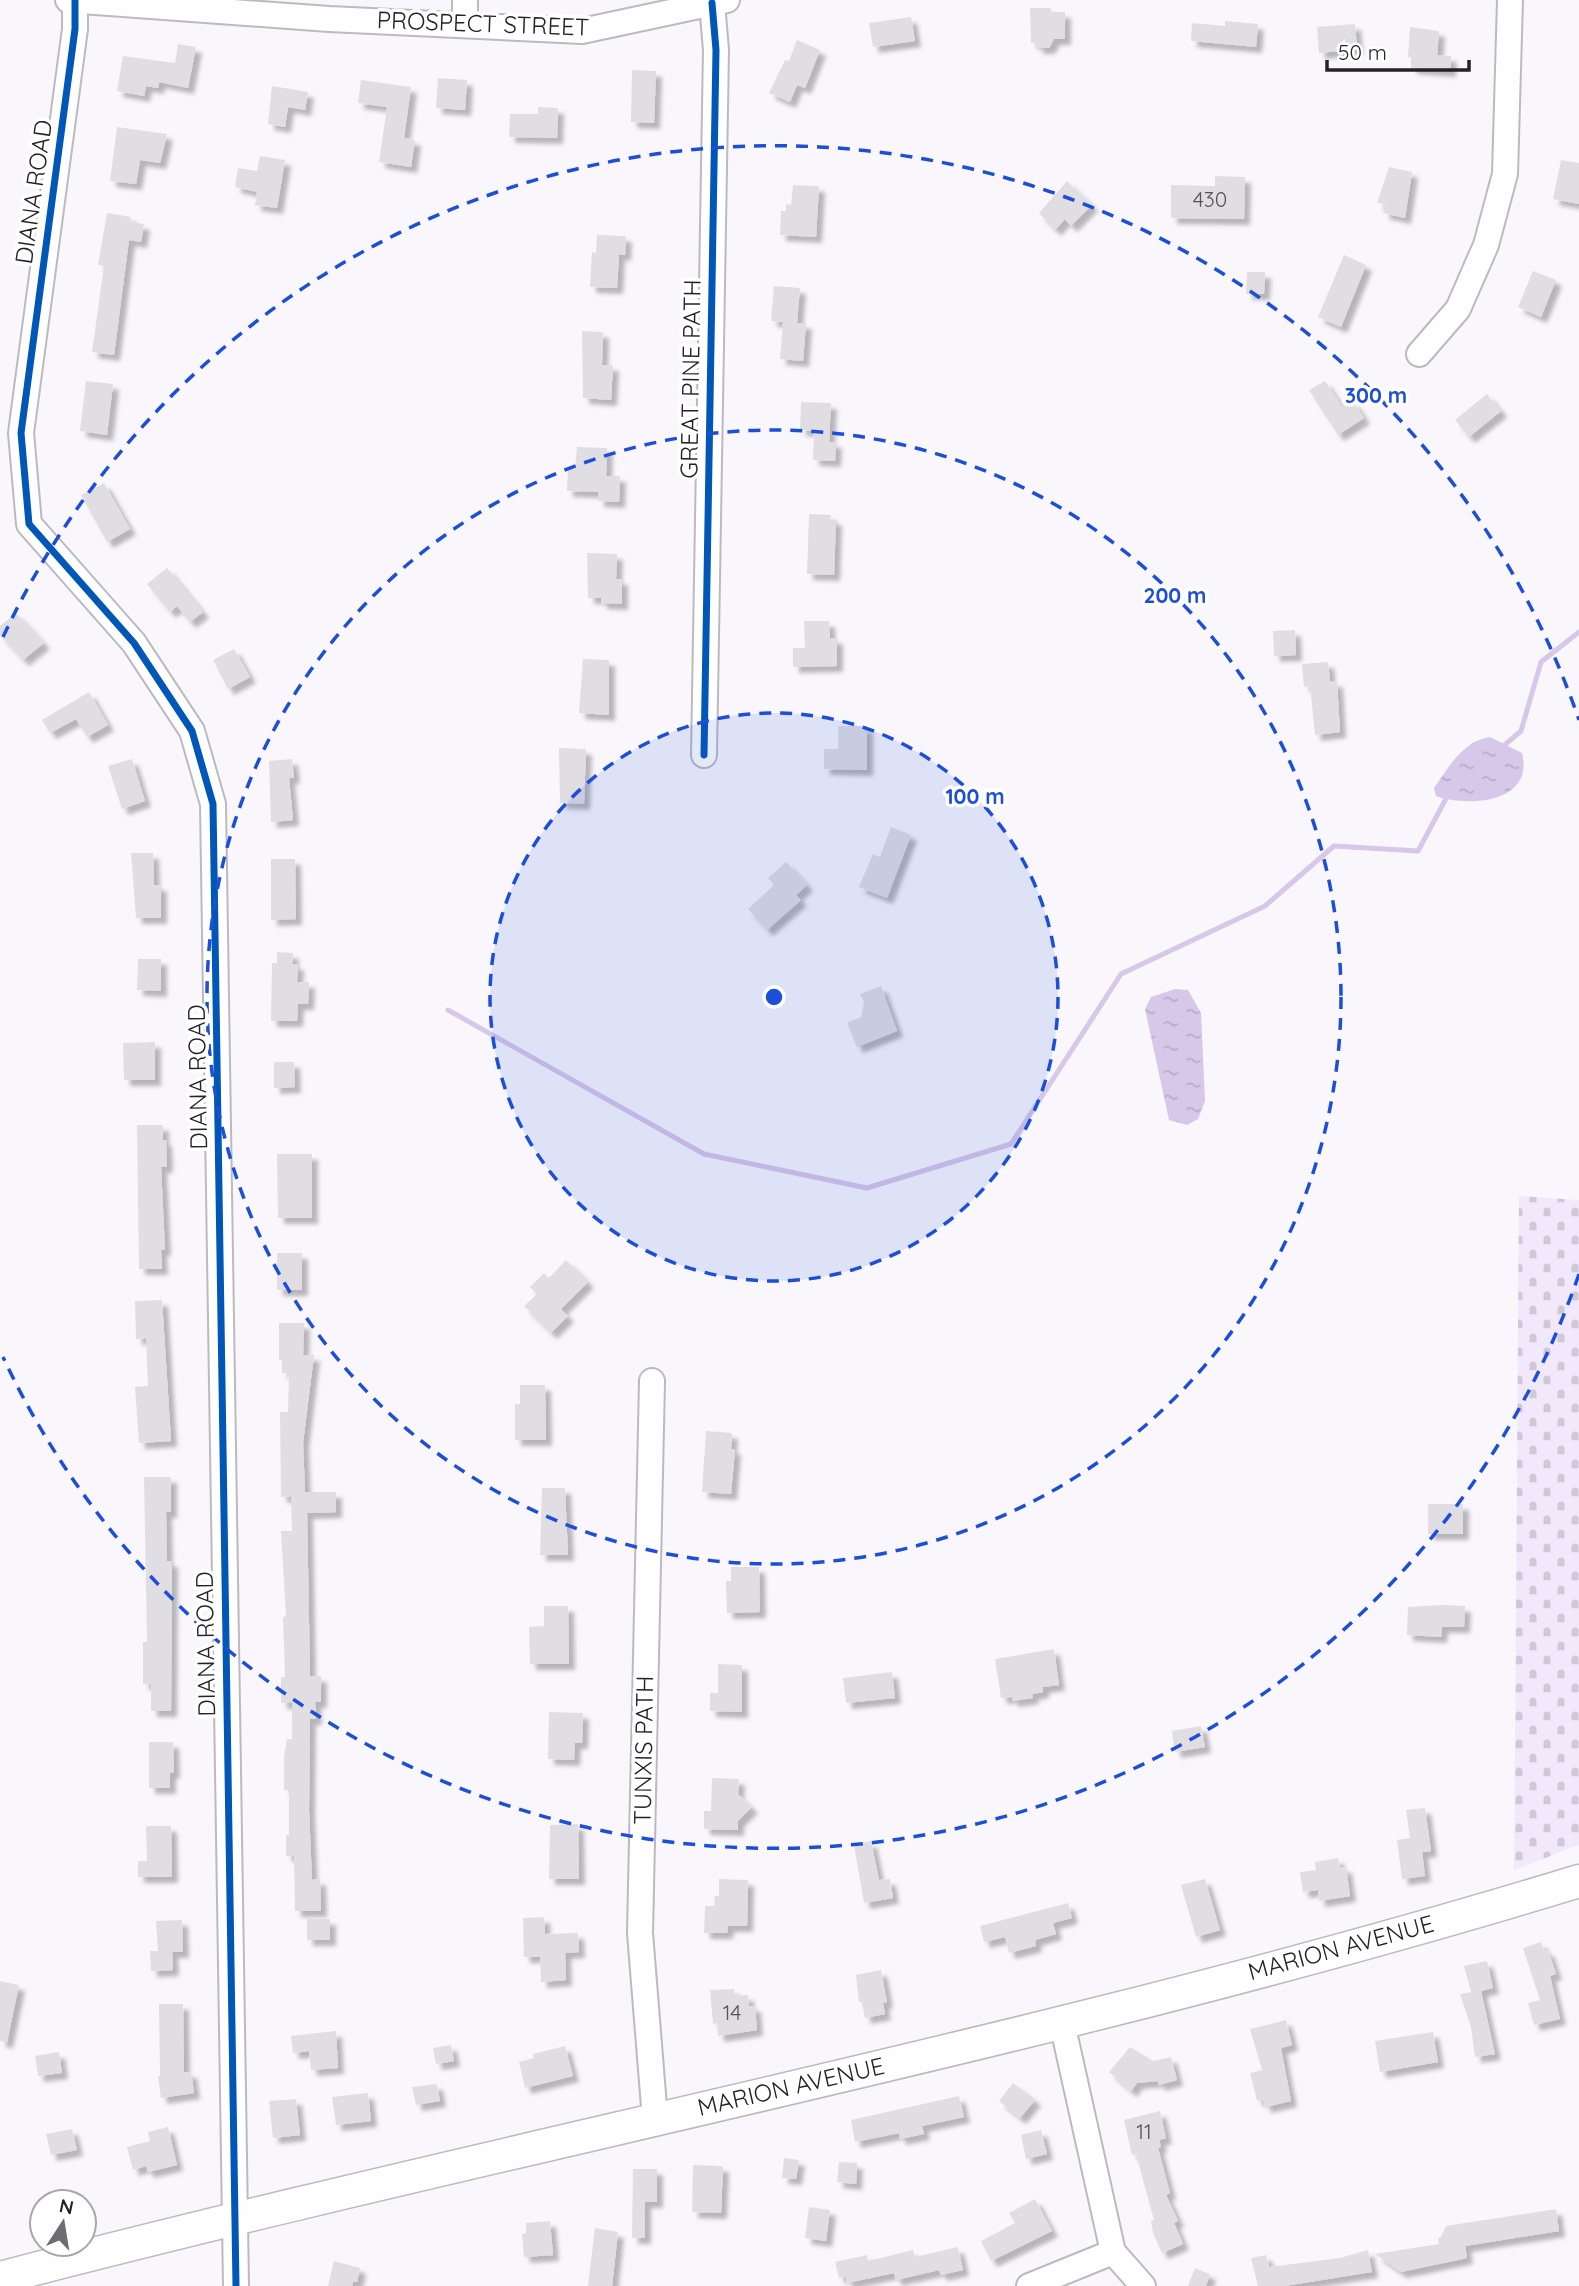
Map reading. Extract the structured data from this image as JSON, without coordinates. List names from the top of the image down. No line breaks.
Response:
{"streets":{"main road":["MARION AVENUE"],"street":["PROSPECT STREET","DIANA ROAD","GREAT PINE PATH","TUNXIS PATH"]},"crossings":[["PROSPECT STREET","DIANA ROAD"],["PROSPECT STREET","GREAT PINE PATH"],["DIANA ROAD","MARION AVENUE"],["TUNXIS PATH","MARION AVENUE"]],"house_numbers":["430","14","11"],"scale_bar":"50 m","north":"top","rings":["300 m","200 m","100 m"]}
